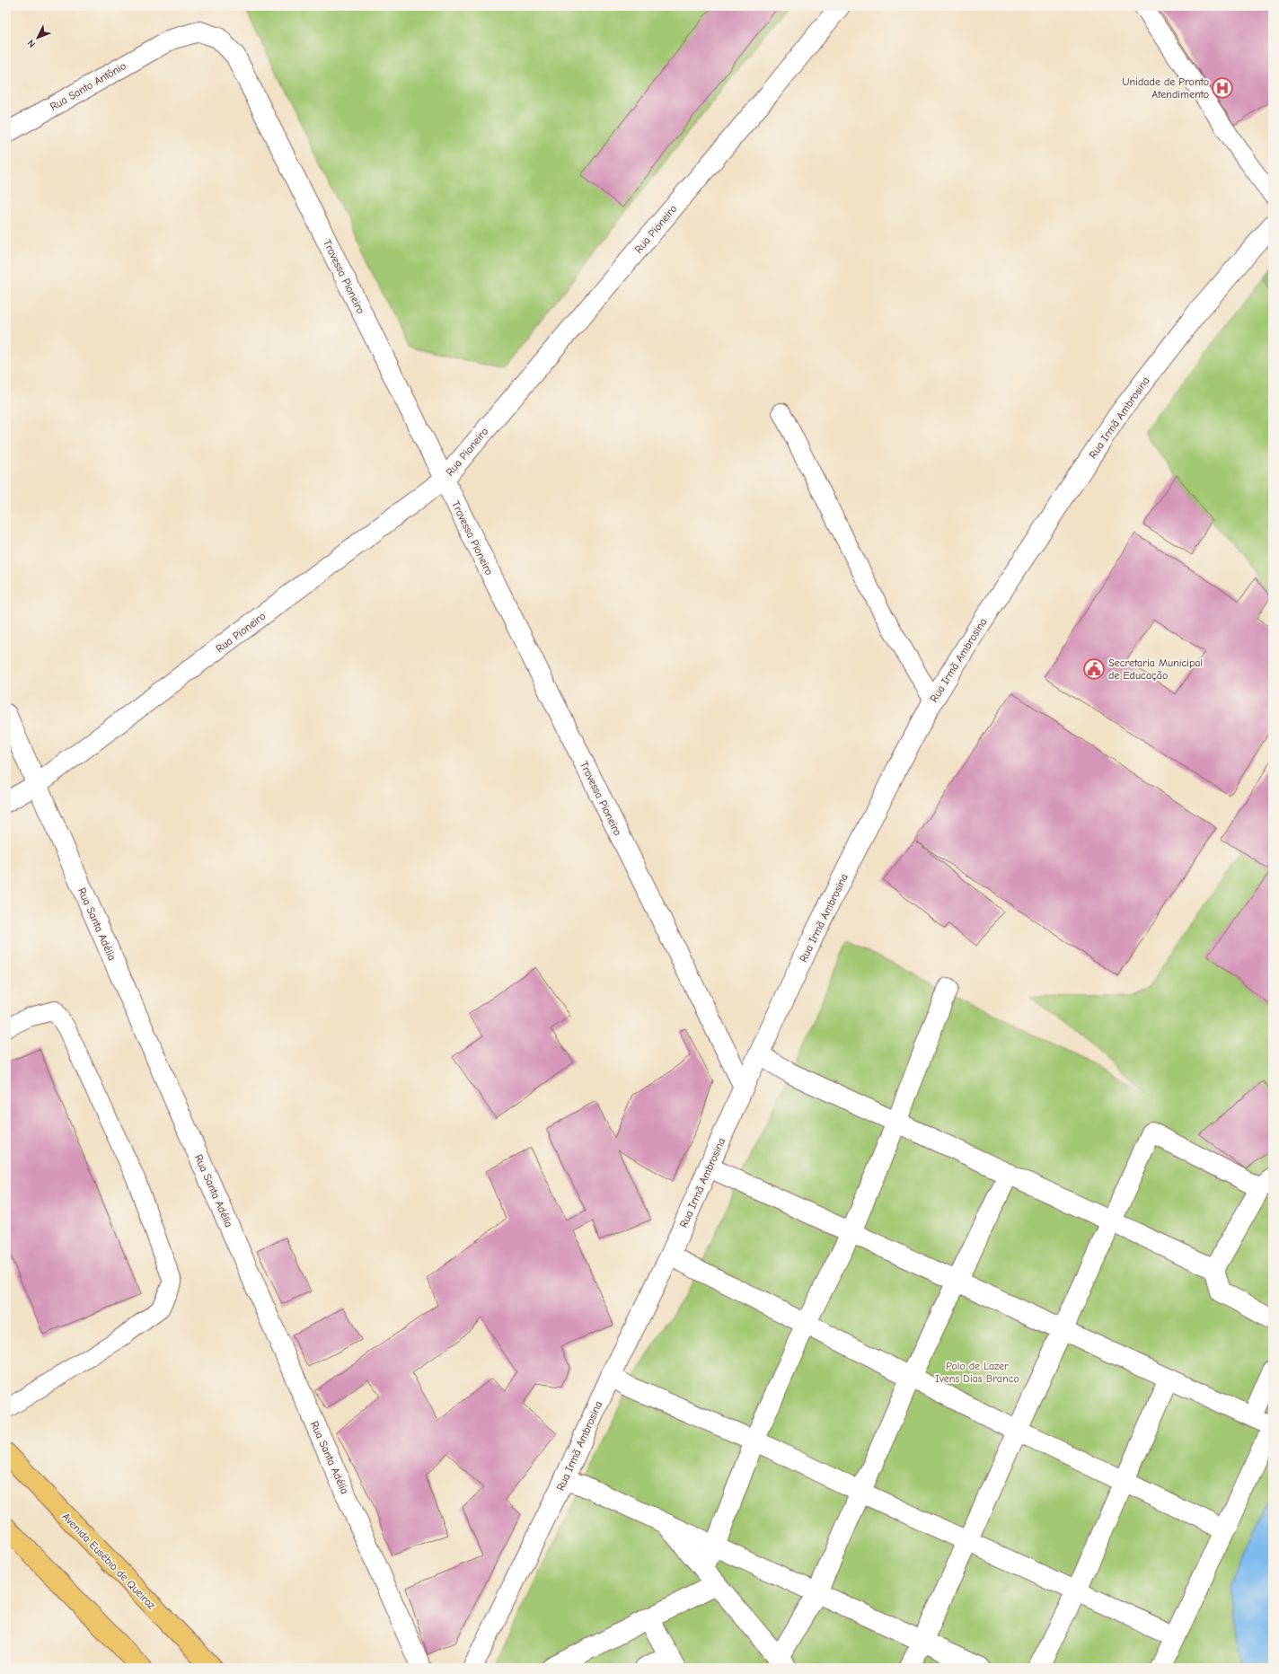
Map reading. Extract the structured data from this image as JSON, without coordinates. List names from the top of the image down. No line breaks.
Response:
{"streets":{"main road":["Avenida Eusébio de Queiroz"],"street":["Rua Santo Antônio","Rua Pioneiro","Travessa Pioneiro","Rua Irmã Ambrosina","Rua Santa Adélia"]},"crossings":[["Rua Santo Antônio","Travessa Pioneiro"],["Rua Pioneiro","Travessa Pioneiro"],["Rua Pioneiro","Rua Santa Adélia"],["Travessa Pioneiro","Rua Irmã Ambrosina"]],"parks":["Polo de Lazer Ivens Dias Branco"],"places":{"hospital":["Unidade de Pronto Atendimento"],"public building":["Secretaria Municipal de Educação"]},"north":"bottom left"}
